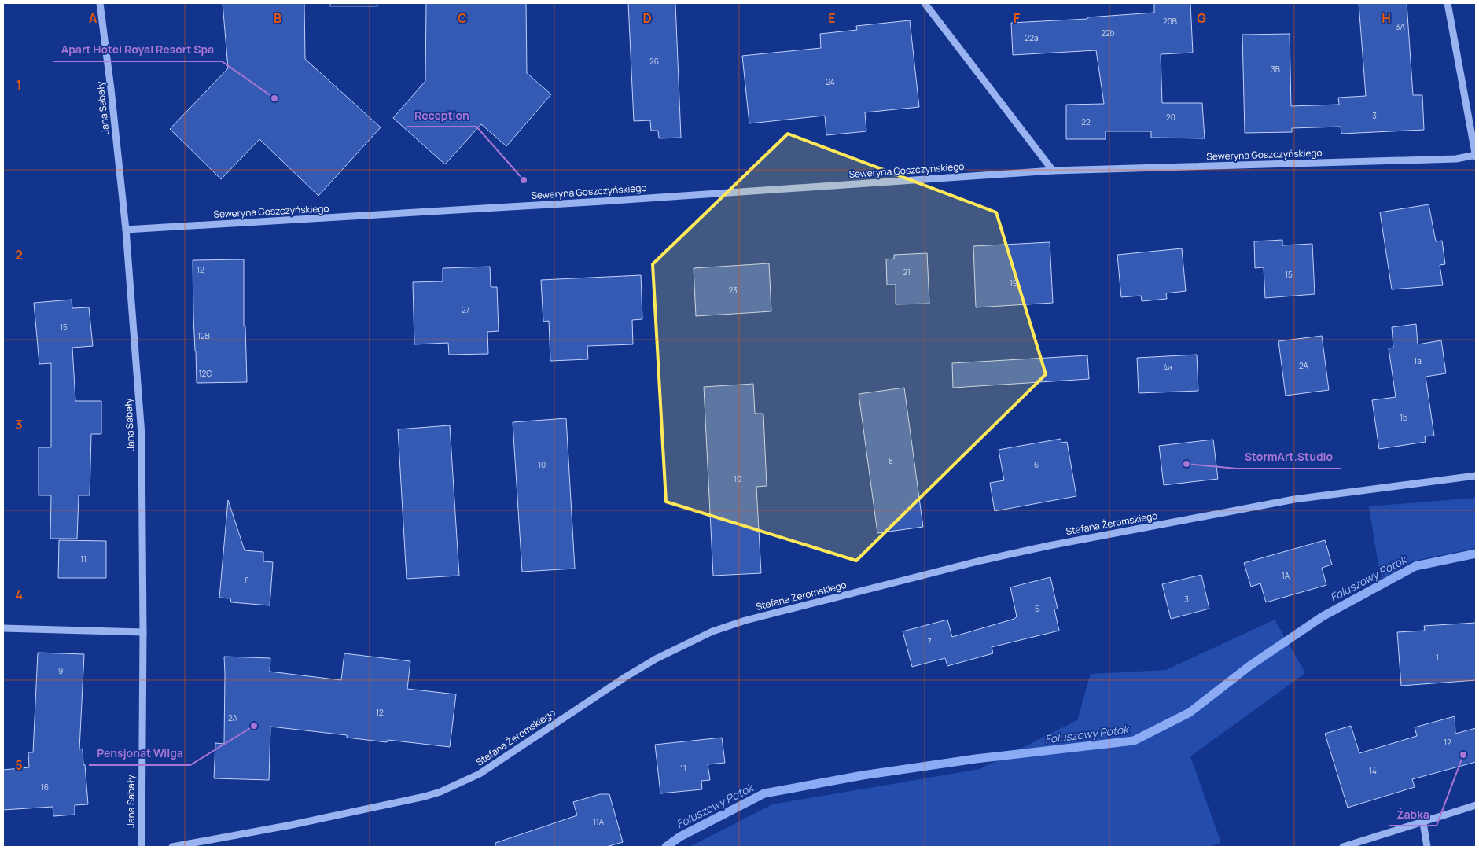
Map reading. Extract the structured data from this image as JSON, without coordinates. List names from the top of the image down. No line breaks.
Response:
{"streets":{"street":["Jana Sabały","Seweryna Goszczyńskiego","Stefana Żeromskiego"]},"crossings":[["Jana Sabały","Seweryna Goszczyńskiego"]],"water":["Foluszowy Potok"],"places":["Apart Hotel Royal Resort Spa","Reception","StormArt.Studio","Pensjonat Wilga","Żabka"],"house_numbers":["20B","3A","22b","22a","26","3B","24","3","20","22","12","21","15","19","23","27","15","12B","1a","2A","4a","12C","1b","8","10","6","10","11","1A","8","3","5","7","1","9","12","2A","12","11","14","16","11A"],"grid":{"columns":["A","B","C","D","E","F","G","H"],"rows":["1","2","3","4","5"]}}
